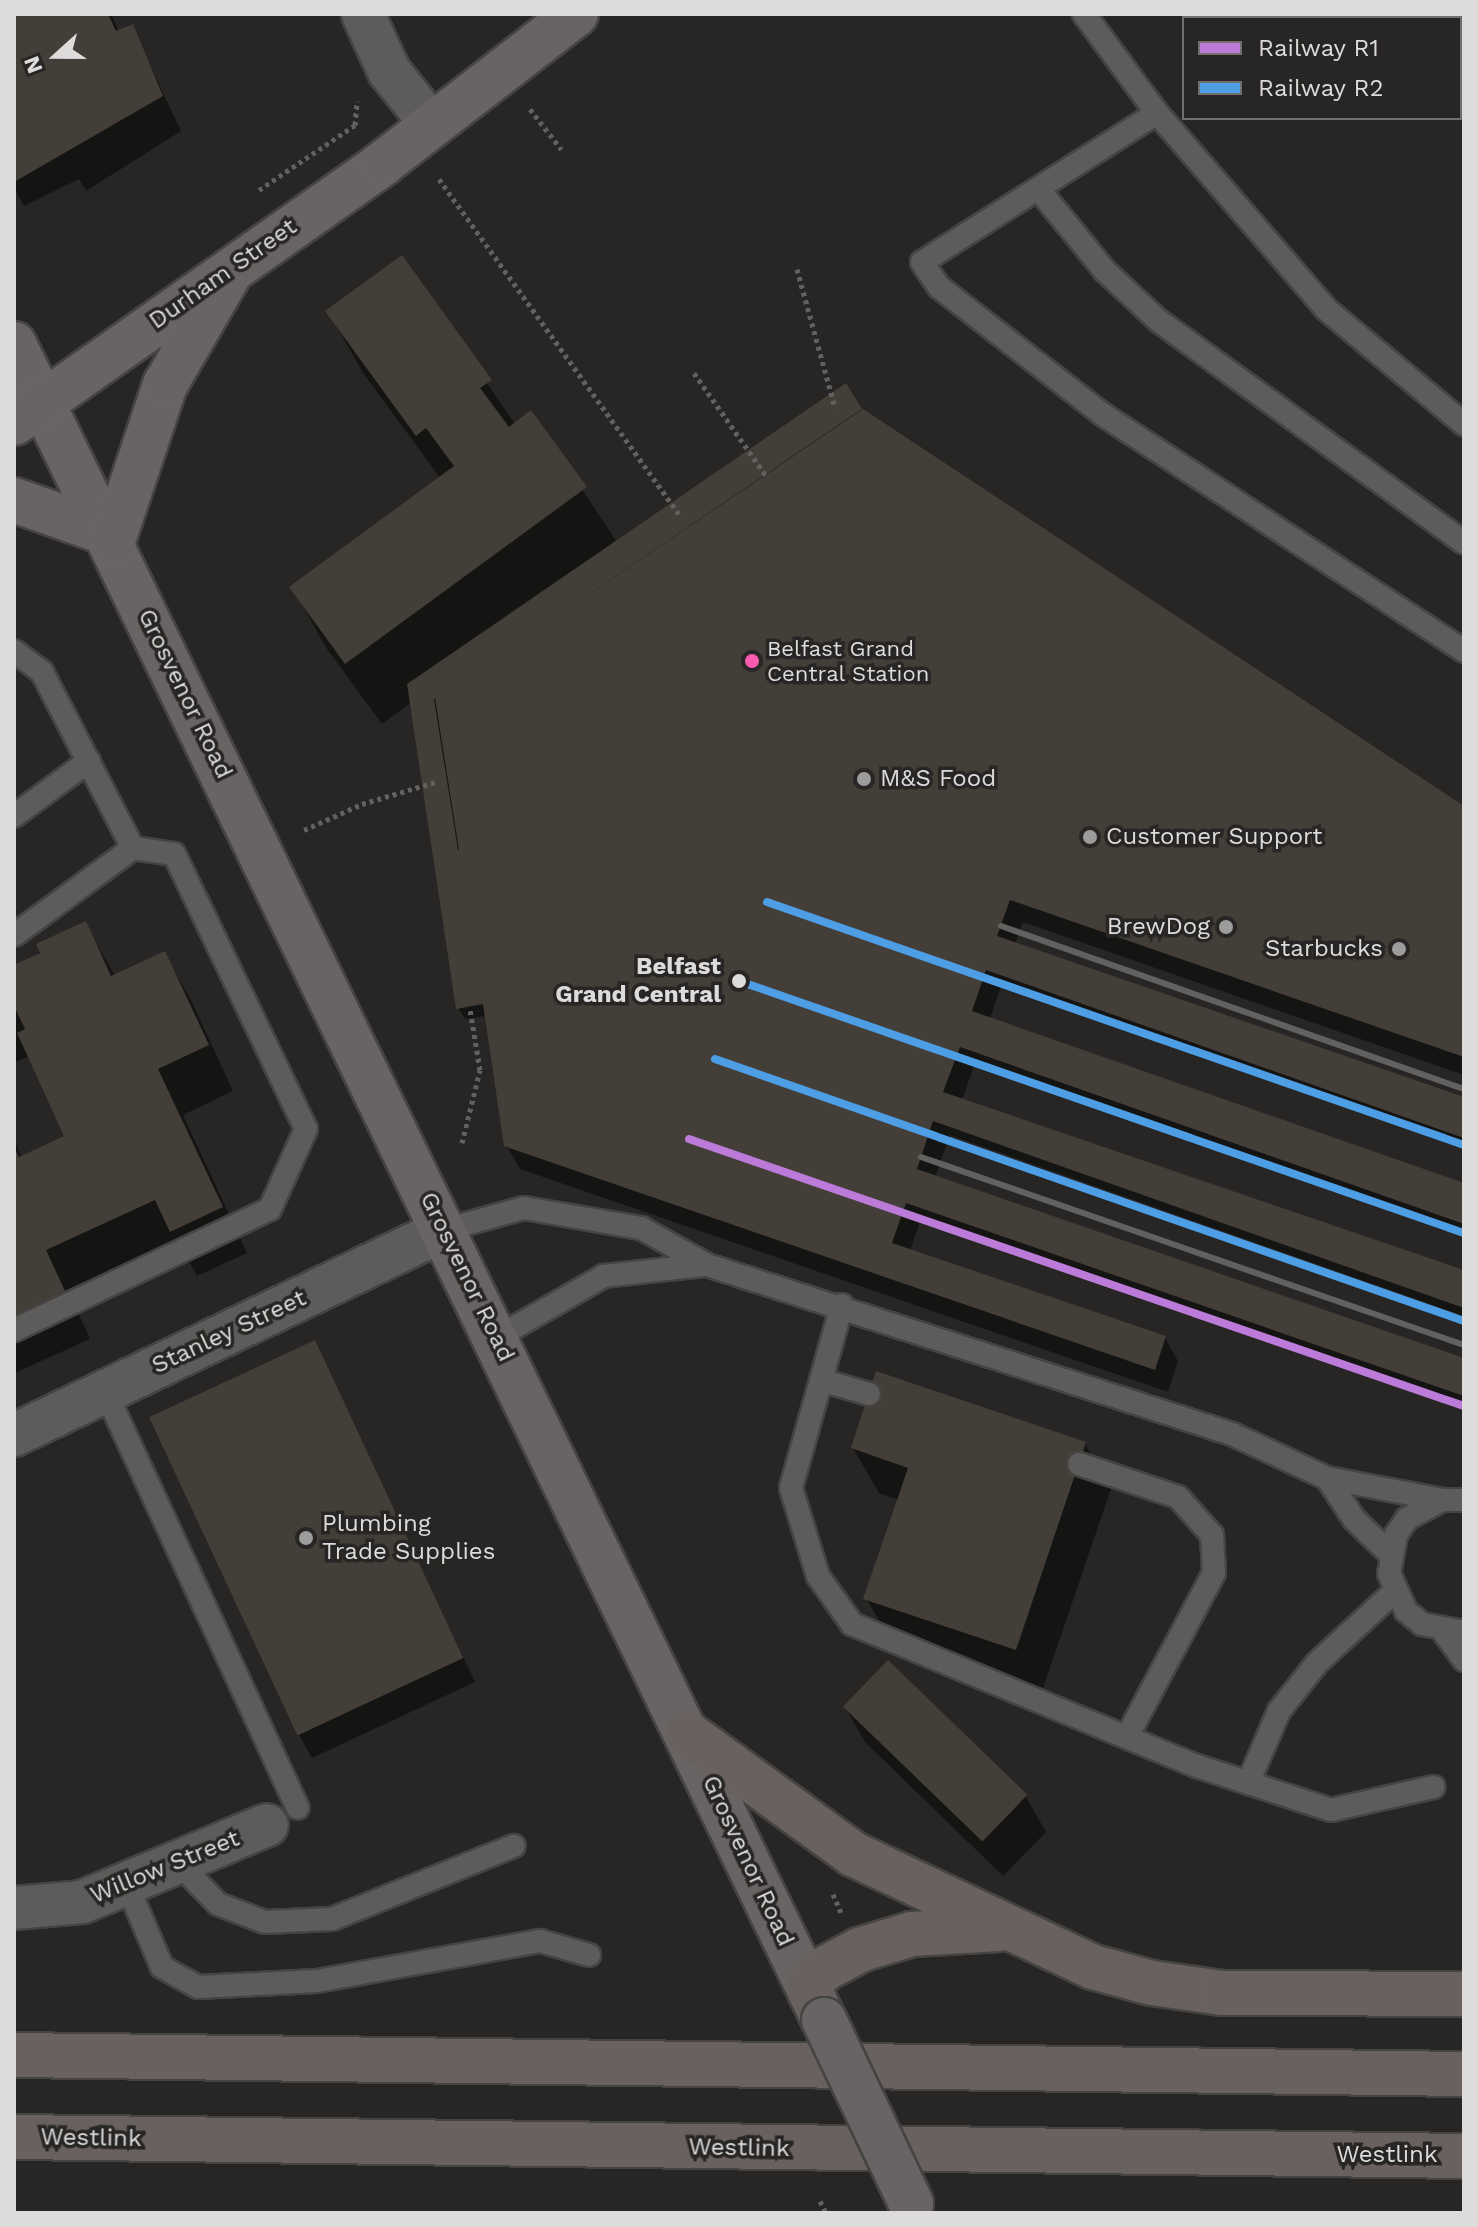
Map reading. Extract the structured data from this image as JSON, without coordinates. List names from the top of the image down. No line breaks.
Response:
{"streets":{"highway":["Westlink"],"main road":["Durham Street","Grosvenor Road"],"street":["Stanley Street","Willow Street"]},"crossings":[["Durham Street","Grosvenor Road"],["Grosvenor Road","Stanley Street"]],"places":["Belfast Grand Central Station","M&S Food","Customer Support","BrewDog","Starbucks","Belfast Grand Central","Plumbing Trade Supplies"],"lines":["rail line R2","rail line R1"],"legend":["Railway R1","Railway R2"],"north":"left"}
